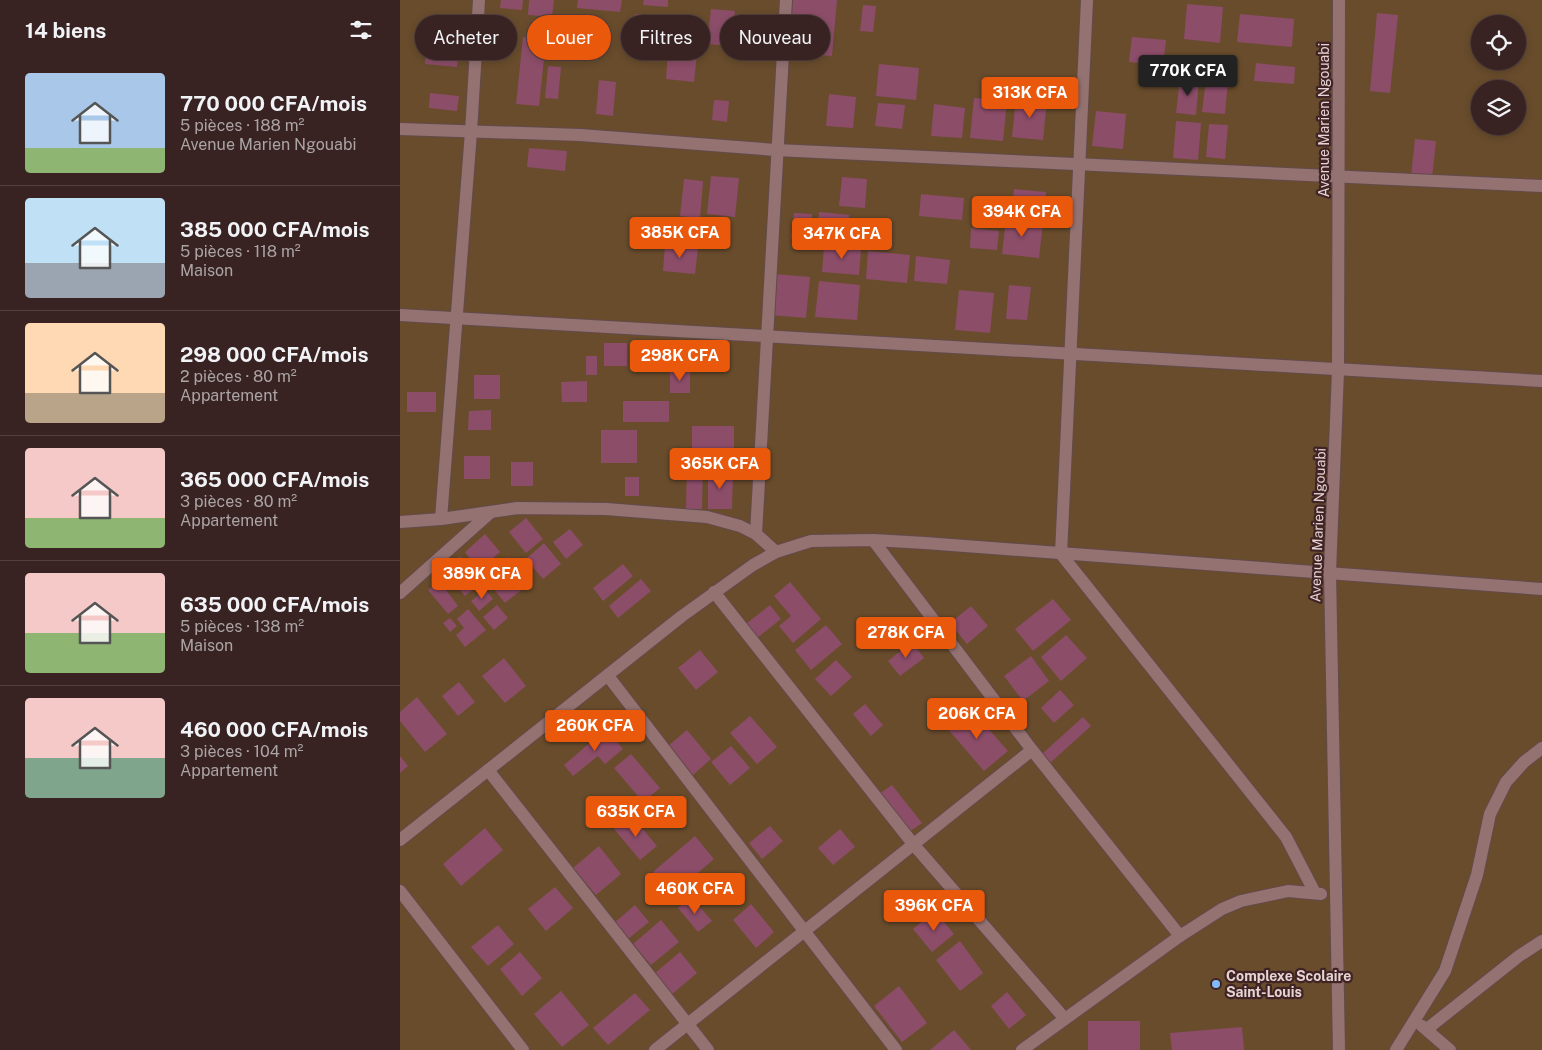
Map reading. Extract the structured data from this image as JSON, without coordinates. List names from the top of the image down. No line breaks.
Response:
{"streets":{"street":["Avenue Marien Ngouabi"]},"places":["Complexe Scolaire Saint-Louis"],"page":{"heading":"14 biens","chip":["Acheter","Louer","Filtres","Nouveau"],"price":["770K CFA","313K CFA","394K CFA","385K CFA","347K CFA","298K CFA","365K CFA","389K CFA","278K CFA","206K CFA","260K CFA","635K CFA","460K CFA","396K CFA"],"list":[{"name":"770 000 CFA/mois","note":"5 pièces · 188 m² · Avenue Marien Ngouabi"},{"name":"385 000 CFA/mois","note":"5 pièces · 118 m² · Maison"},{"name":"298 000 CFA/mois","note":"2 pièces · 80 m² · Appartement"},{"name":"365 000 CFA/mois","note":"3 pièces · 80 m² · Appartement"},{"name":"635 000 CFA/mois","note":"5 pièces · 138 m² · Maison"},{"name":"460 000 CFA/mois","note":"3 pièces · 104 m² · Appartement"}]}}
